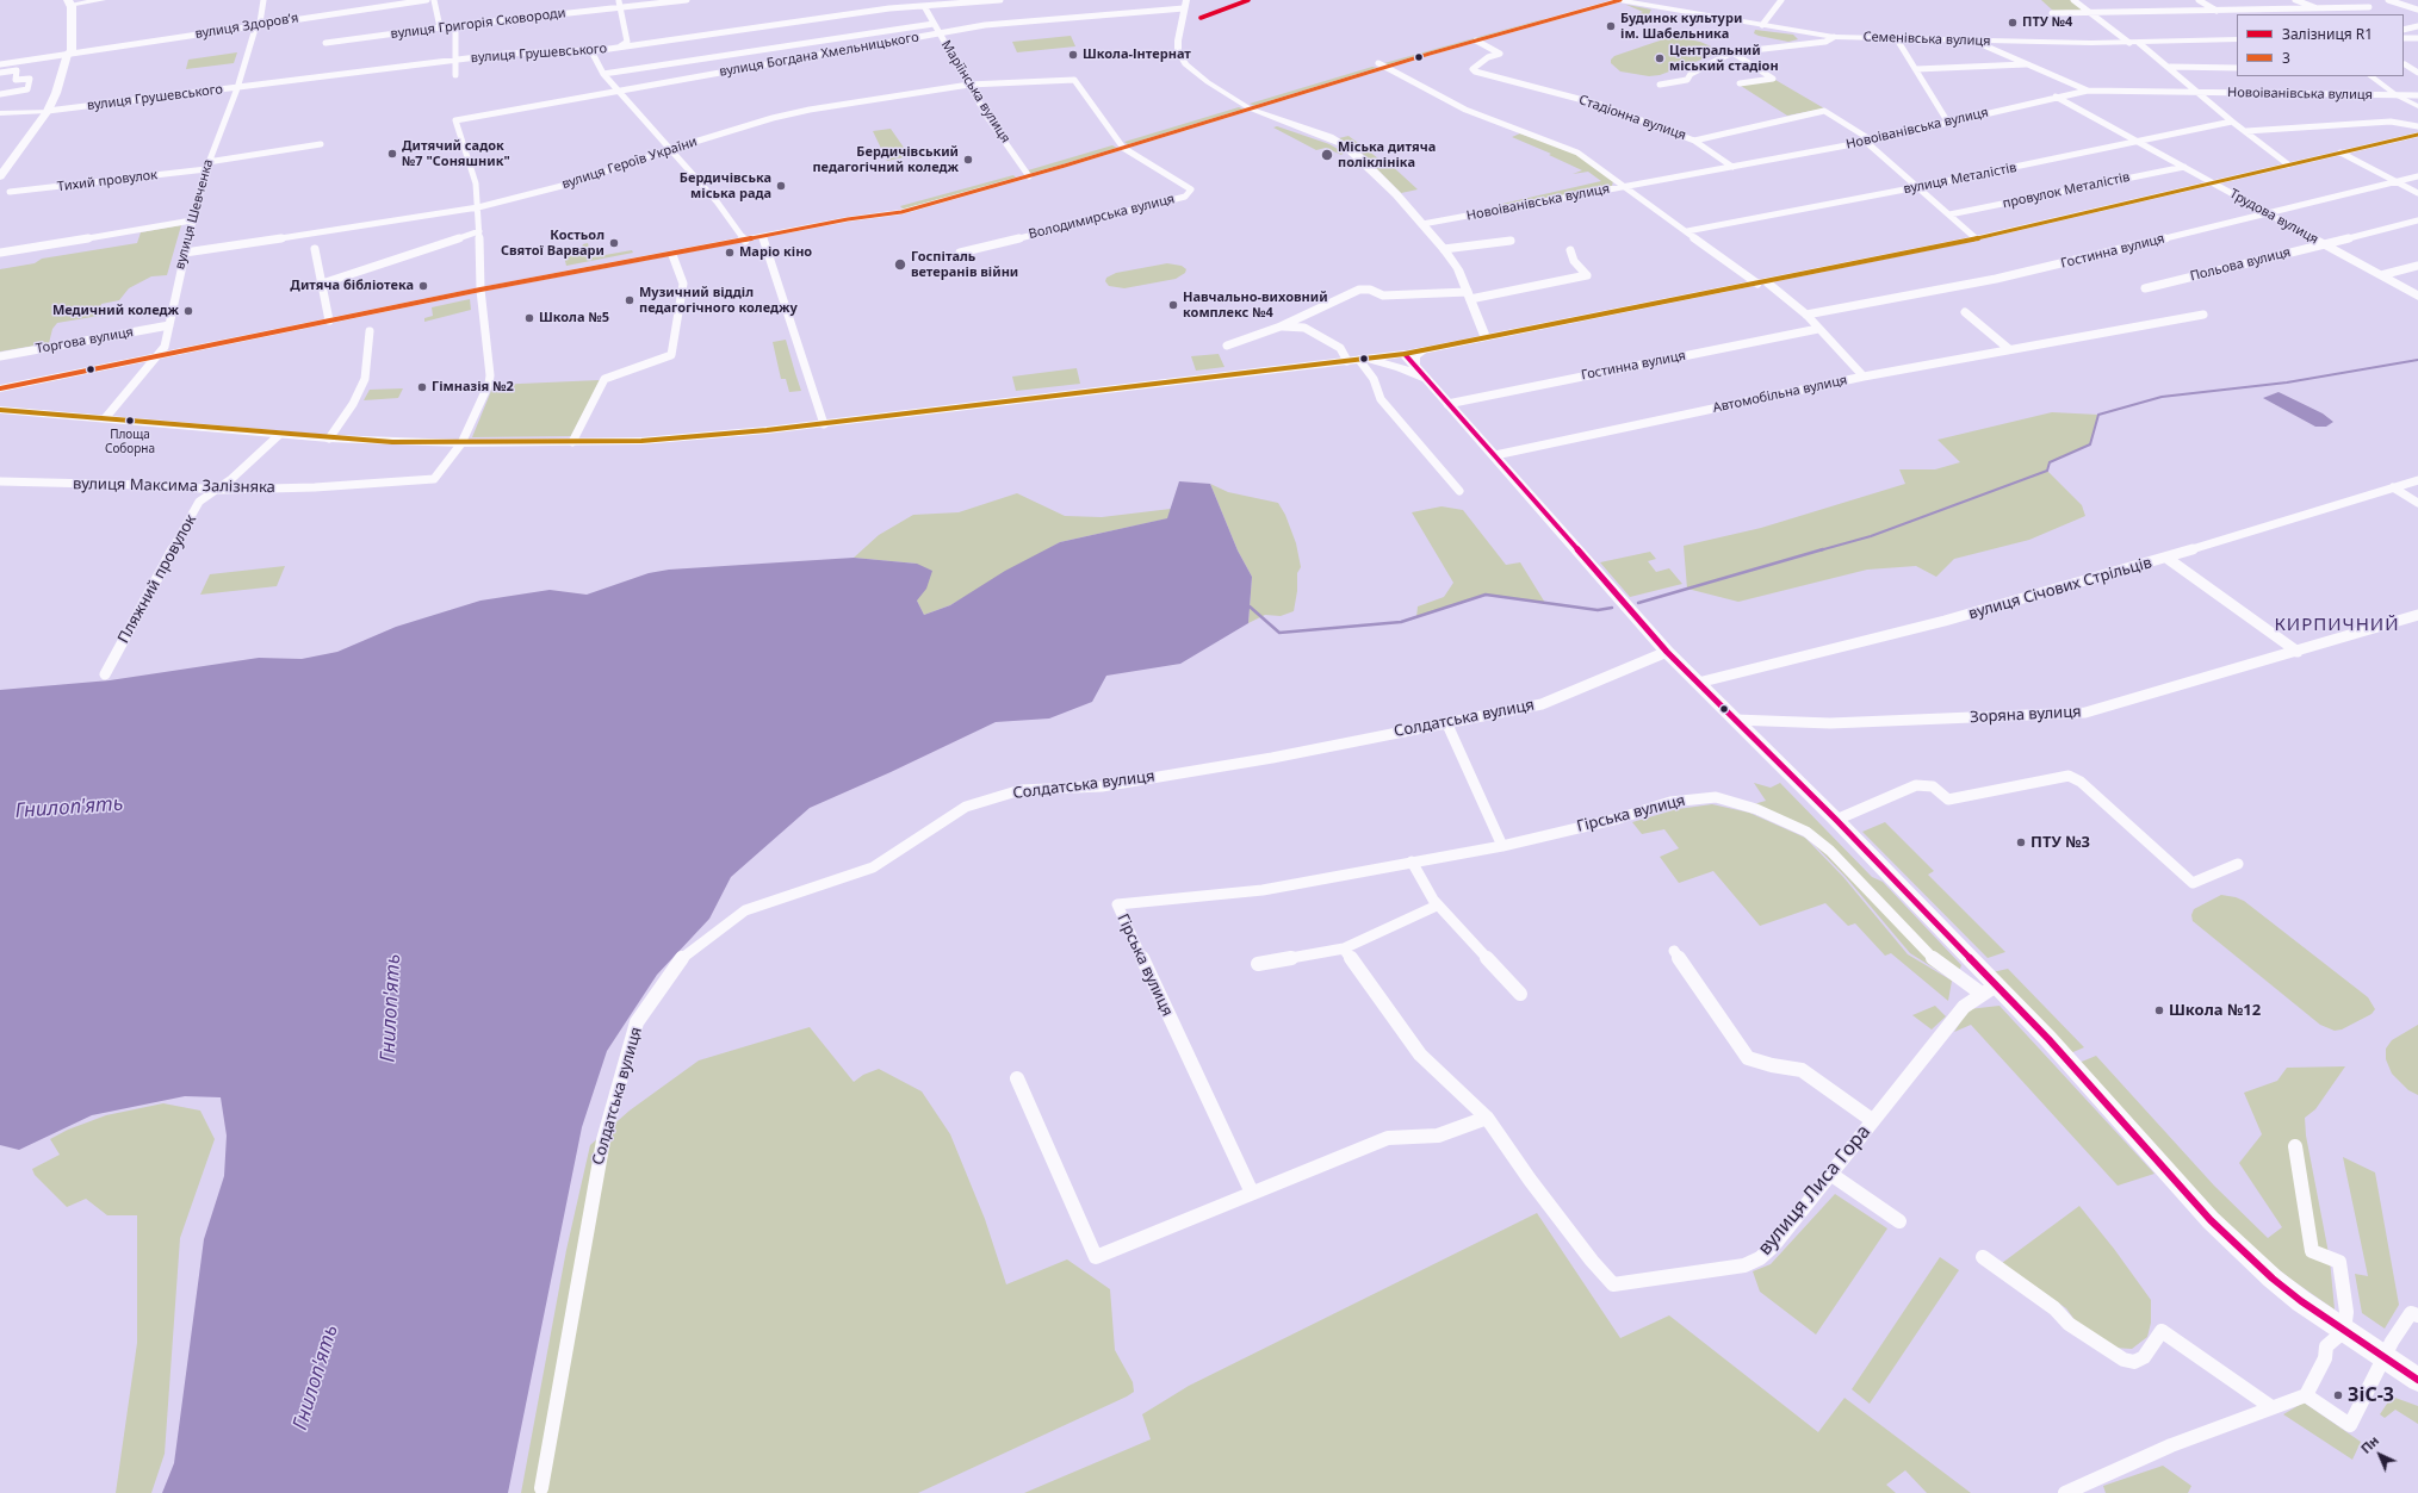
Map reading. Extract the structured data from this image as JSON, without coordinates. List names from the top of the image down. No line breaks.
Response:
{"streets":{"street":["вулиця Григорія Сковороди","вулиця Здоровʼя","Семенівська вулиця","вулиця Грушевського","вулиця Богдана Хмельницького","Маріїнська вулиця","Новоіванівська вулиця","Стадіонна вулиця","вулиця Героїв України","вулиця Металістів","Тихий провулок","провулок Металістів","вулиця Шевченка","Володимирська вулиця","Трудова вулиця","Гостинна вулиця","Польова вулиця","Торгова вулиця","Автомобільна вулиця","вулиця Максима Залізняка","Пляжний провулок","вулиця Січових Стрільців","Зоряна вулиця","Солдатська вулиця","Гірська вулиця","вулиця Лиса Гора"]},"crossings":[["вулиця Здоровʼя","вулиця Шевченка"],["вулиця Грушевського","Маріїнська вулиця"],["вулиця Грушевського","вулиця Шевченка"],["вулиця Богдана Хмельницького","Маріїнська вулиця"],["вулиця Богдана Хмельницького","вулиця Героїв України"],["Маріїнська вулиця","вулиця Героїв України"],["Новоіванівська вулиця","Стадіонна вулиця"],["Новоіванівська вулиця","Трудова вулиця"],["Стадіонна вулиця","вулиця Металістів"],["Стадіонна вулиця","провулок Металістів"],["вулиця Героїв України","вулиця Шевченка"],["вулиця Героїв України","Володимирська вулиця"],["вулиця Металістів","Трудова вулиця"],["Тихий провулок","вулиця Шевченка"],["провулок Металістів","Трудова вулиця"],["вулиця Шевченка","Торгова вулиця"],["Трудова вулиця","Гостинна вулиця"],["Трудова вулиця","Польова вулиця"],["вулиця Максима Залізняка","Пляжний провулок"],["Гірська вулиця","вулиця Лиса Гора"]],"districts":["КИРПИЧНИЙ"],"water":["Гнилоп'ять"],"places":["ПТУ №4","Будинок культури ім. Шабельника","Школа-Інтернат","Центральний міський стадіон","Дитячий садок №7 \"Соняшник\"","Міська дитяча поліклініка","Бердичівський педагогічний коледж","Бердичівська міська рада","Костьол Святої Варвари","Маріо кіно","Госпіталь ветеранів війни","Дитяча бібліотека","Музичний відділ педагогічного коледжу","Навчально-виховний комплекс №4","Медичний коледж","Школа №5","Гімназія №2","Площа Соборна","ПТУ №3","Школа №12","ЗіС-3"],"lines":["rail line R1","transit line 3"],"legend":["Залізниця R1","3"],"north":"top left"}
